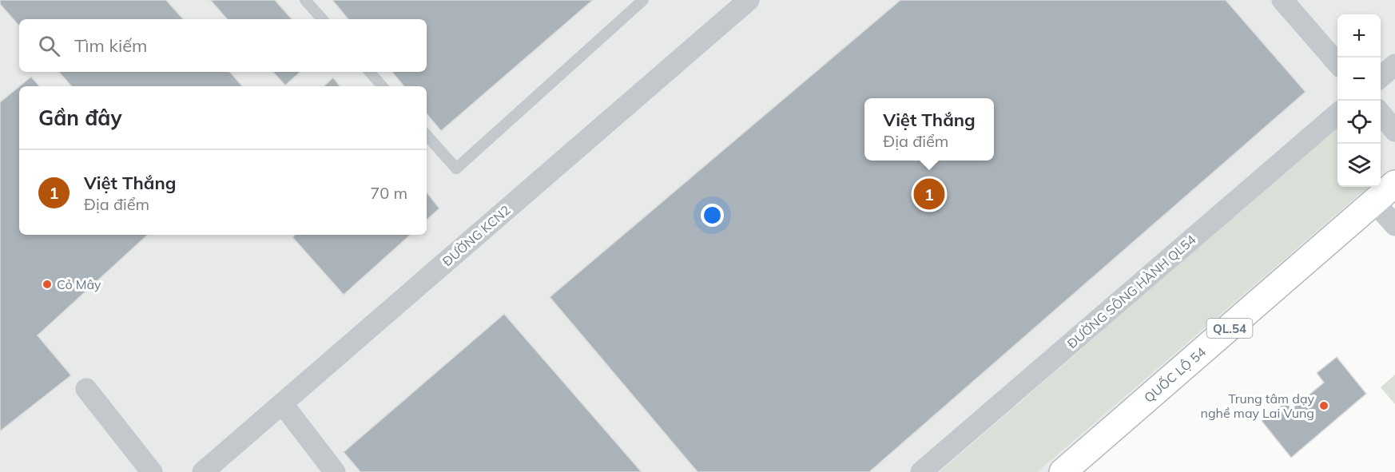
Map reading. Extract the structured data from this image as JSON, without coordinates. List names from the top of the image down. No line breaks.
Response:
{"streets":{"highway":["QL.54","QUỐC LỘ 54"],"street":["ĐƯỜNG KCN2","ĐƯỜNG SÔNG HÀNH QL54"]},"places":["Cỏ Mây","Trung tâm dạy nghề may Lai Vung"],"page":{"map_buttons":["+","−"],"search":"Tìm kiếm","heading":"Gần đây","popup":["Việt Thắng","Địa điểm"],"list":[{"mark":"1","name":"Việt Thắng","note":"Địa điểm","value":"70 m"}],"pins":"1"}}
